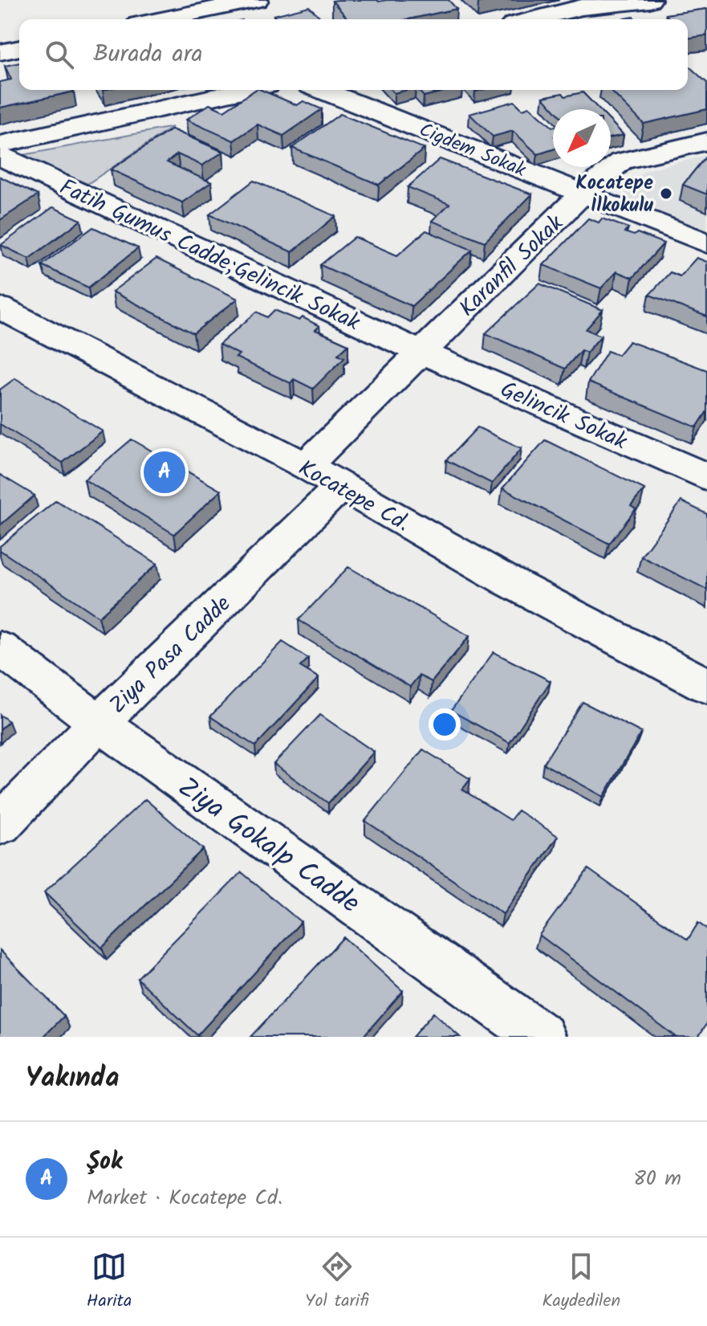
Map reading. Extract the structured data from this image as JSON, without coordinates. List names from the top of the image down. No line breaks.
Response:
{"streets":{"street":["Cigdem Sokak","Fatih Gumus Cadde;Gelincik Sokak","Karanfil Sokak","Gelincik Sokak","Kocatepe Cd.","Ziya Pasa Cadde","Ziya Gokalp Cadde"]},"crossings":[["Cigdem Sokak","Karanfil Sokak"],["Fatih Gumus Cadde;Gelincik Sokak","Karanfil Sokak"],["Fatih Gumus Cadde;Gelincik Sokak","Gelincik Sokak"],["Karanfil Sokak","Gelincik Sokak"],["Karanfil Sokak","Kocatepe Cd."],["Kocatepe Cd.","Ziya Pasa Cadde"],["Ziya Pasa Cadde","Ziya Gokalp Cadde"]],"places":["Kocatepe İlkokulu"],"north":"bottom left","page":{"search":"Burada ara","pins":"A","heading":"Yakında","list":[{"mark":"A","name":"Şok","note":"Market · Kocatepe Cd.","value":"80 m"}],"nav":["Harita","Yol tarifi","Kaydedilen"]}}
